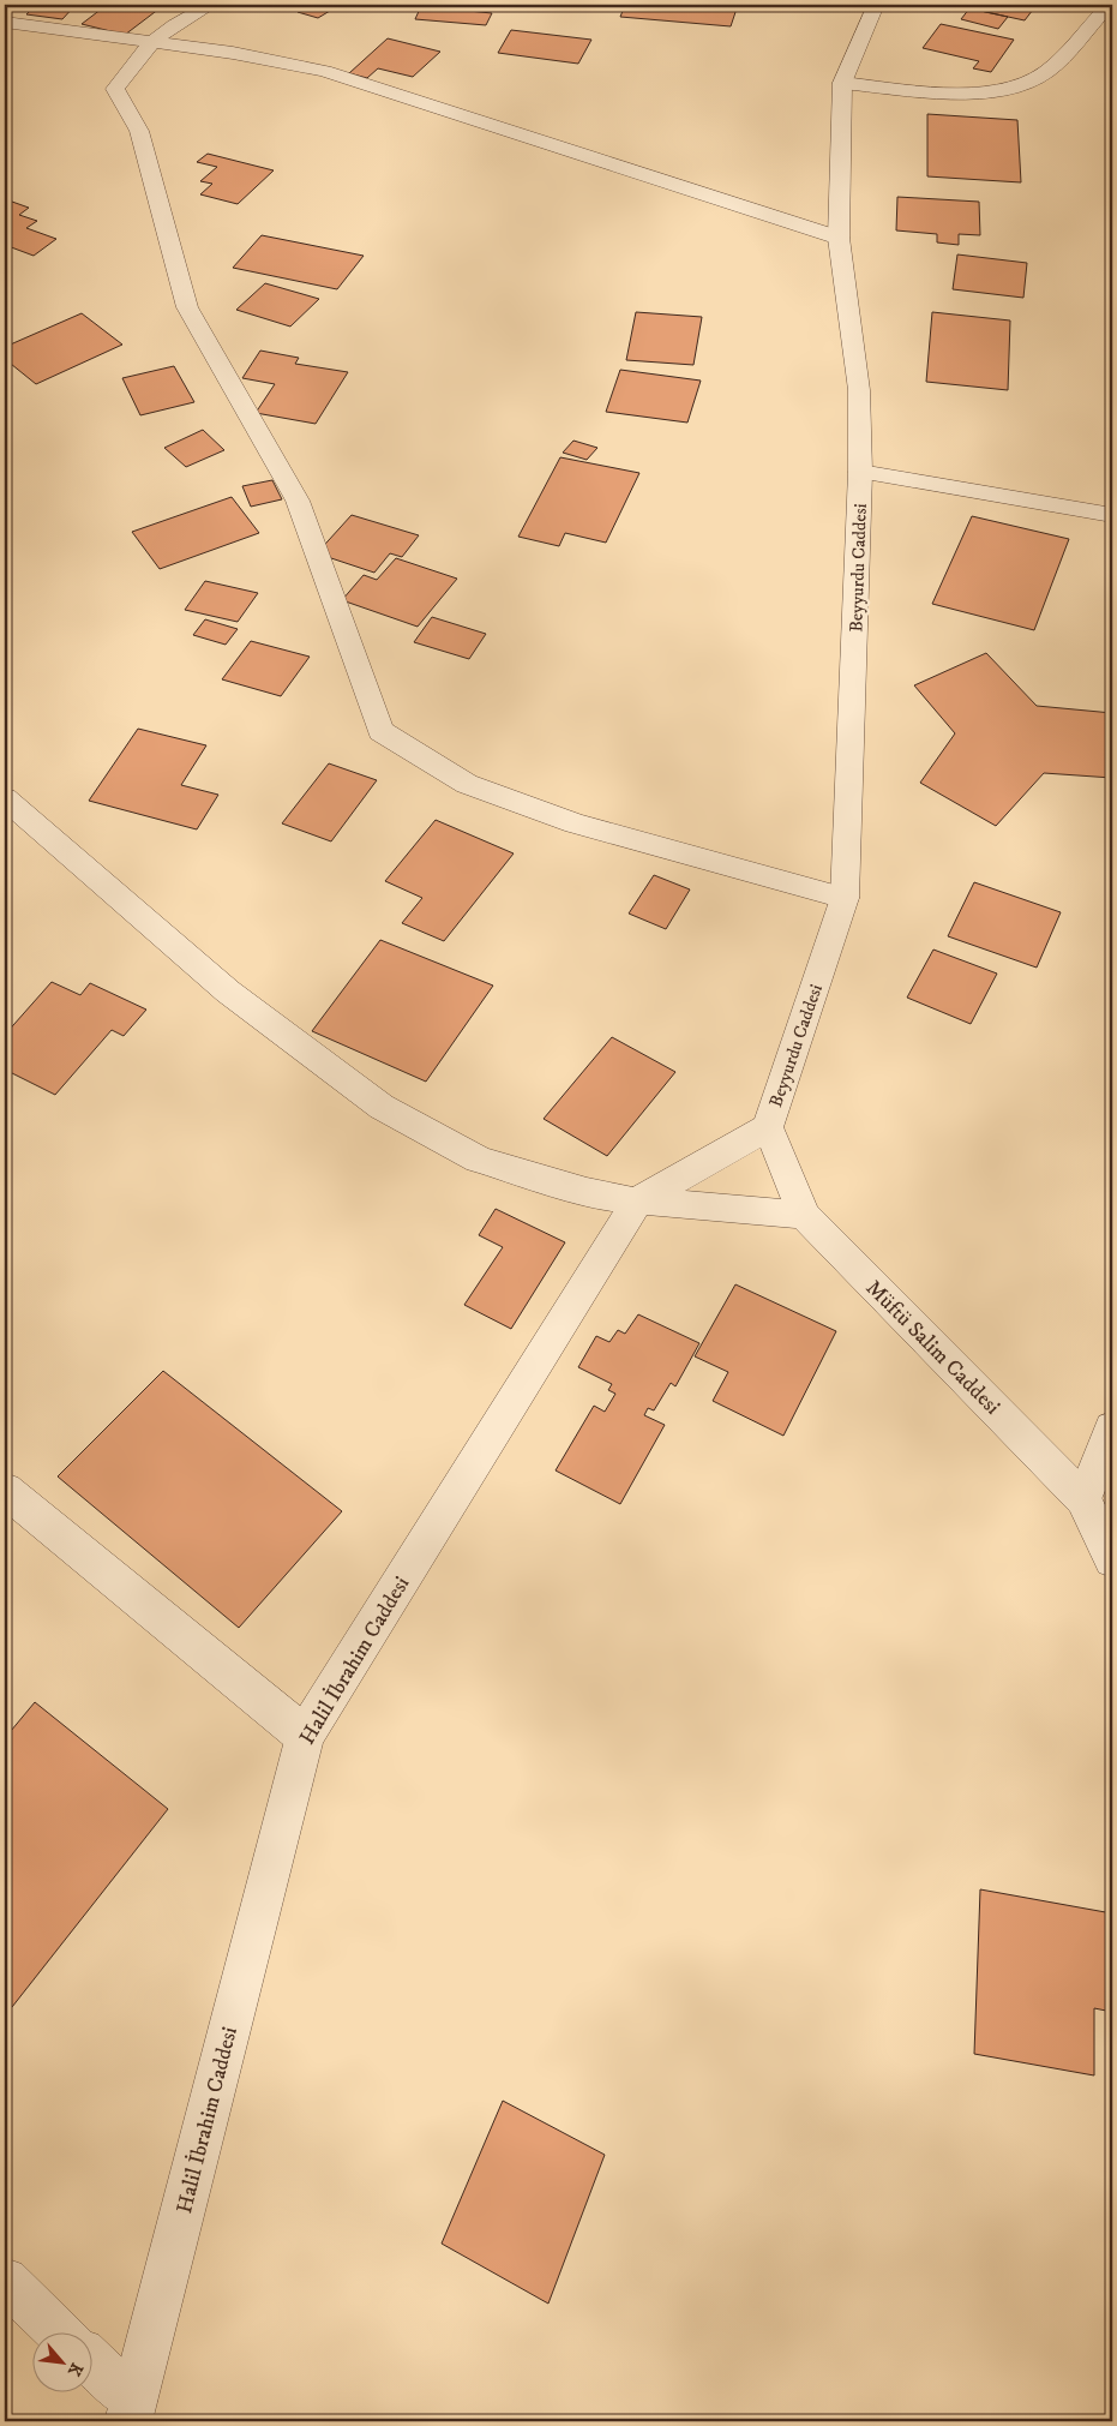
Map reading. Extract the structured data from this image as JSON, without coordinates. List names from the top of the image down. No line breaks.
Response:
{"streets":{"street":["Beyyurdu Caddesi","Müftü Salim Caddesi","Halil İbrahim Caddesi"]},"crossings":[["Beyyurdu Caddesi","Müftü Salim Caddesi"],["Beyyurdu Caddesi","Halil İbrahim Caddesi"],["Müftü Salim Caddesi","Halil İbrahim Caddesi"]],"north":"bottom right"}
